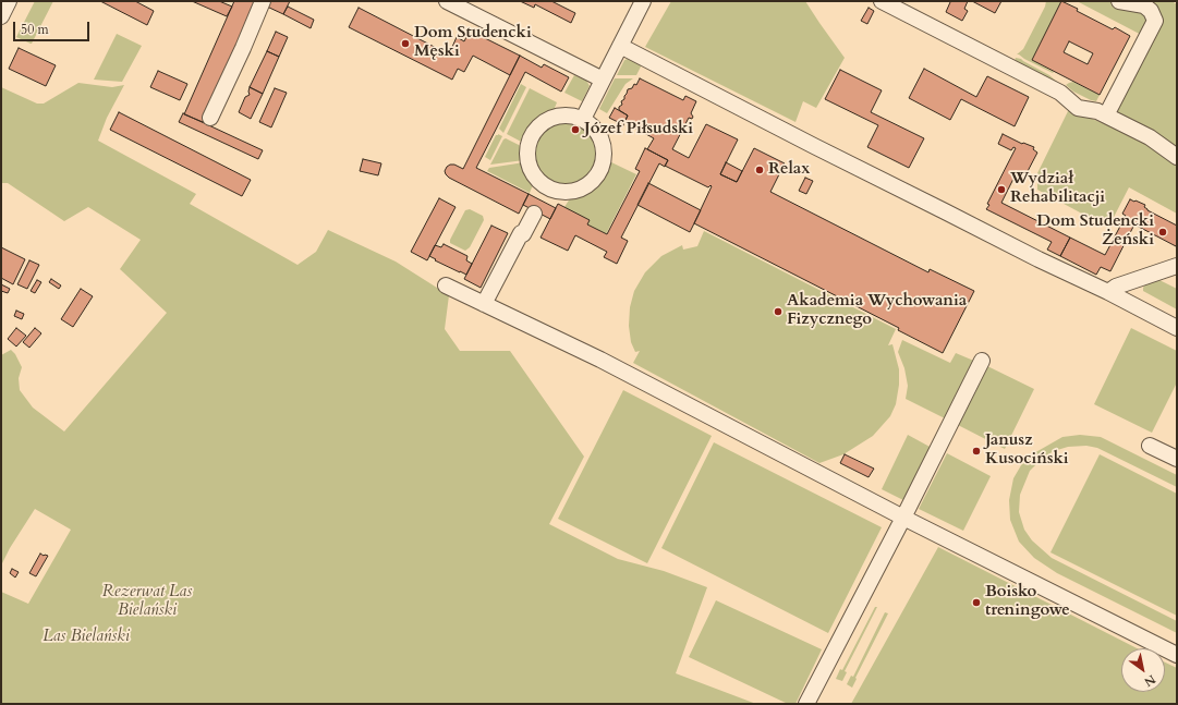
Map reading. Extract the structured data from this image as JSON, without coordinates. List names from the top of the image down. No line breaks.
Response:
{"parks":["Rezerwat Las Bielański","Las Bielański"],"places":["Dom Studencki Męski","Józef Piłsudski","Relax","Wydział Rehabilitacji","Dom Studencki Żeński","Akademia Wychowania Fizycznego","Janusz Kusociński","Boisko treningowe"],"scale_bar":"50 m","north":"bottom right"}
